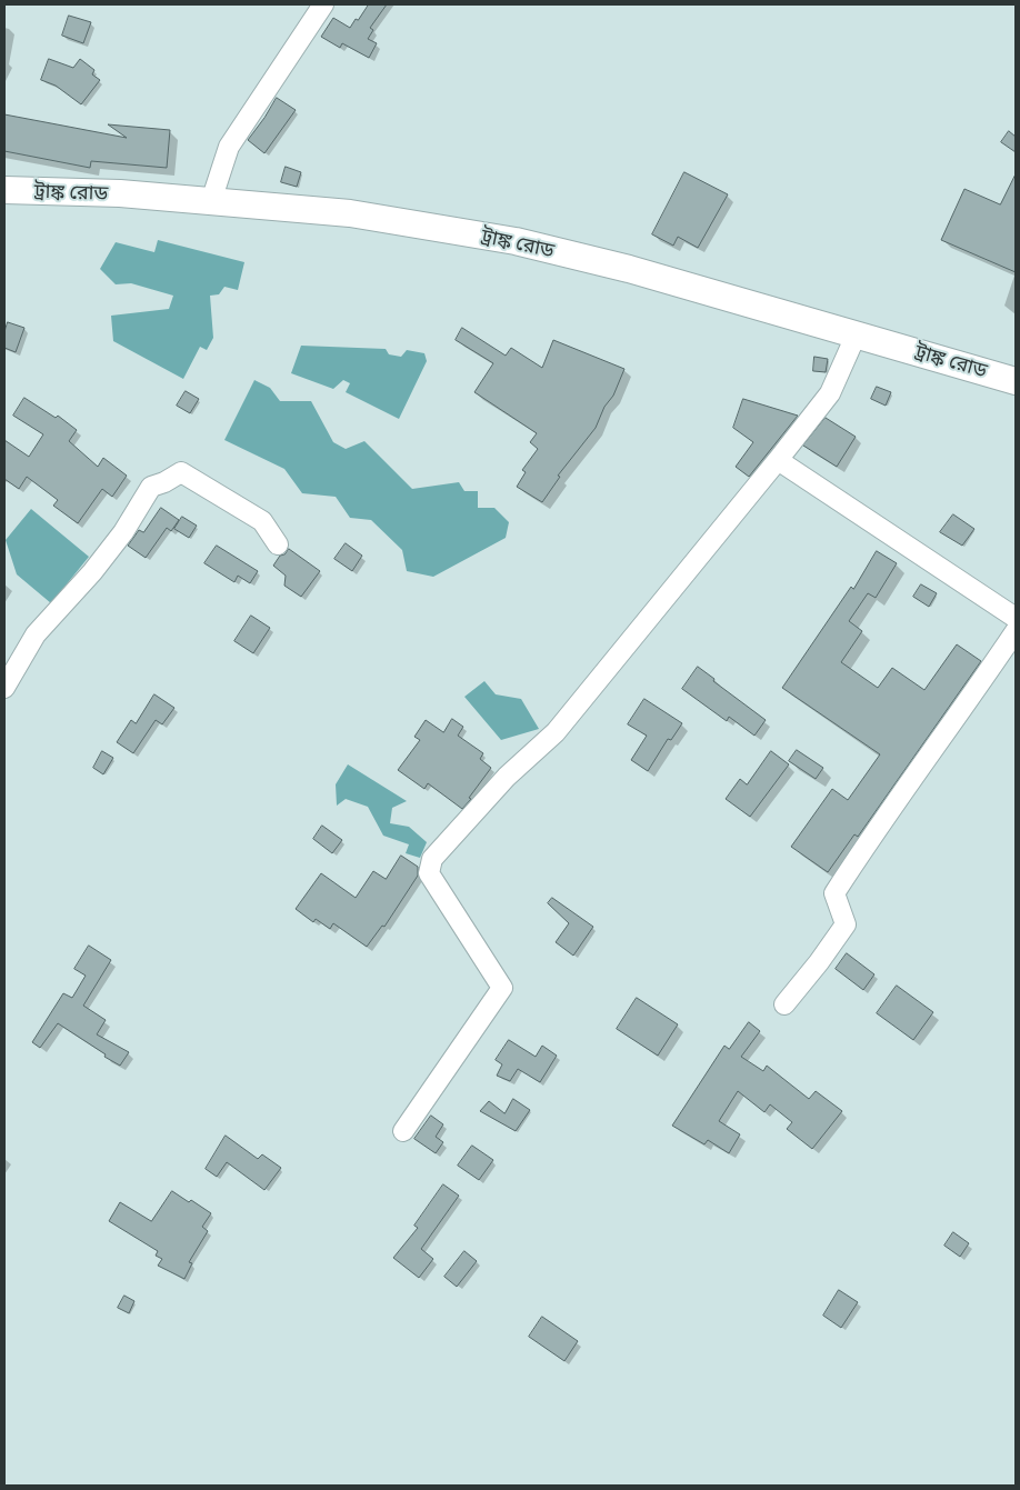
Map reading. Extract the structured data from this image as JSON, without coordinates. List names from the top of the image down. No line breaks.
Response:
{"streets":{"main road":["ট্রাঙ্ক রোড"]}}
